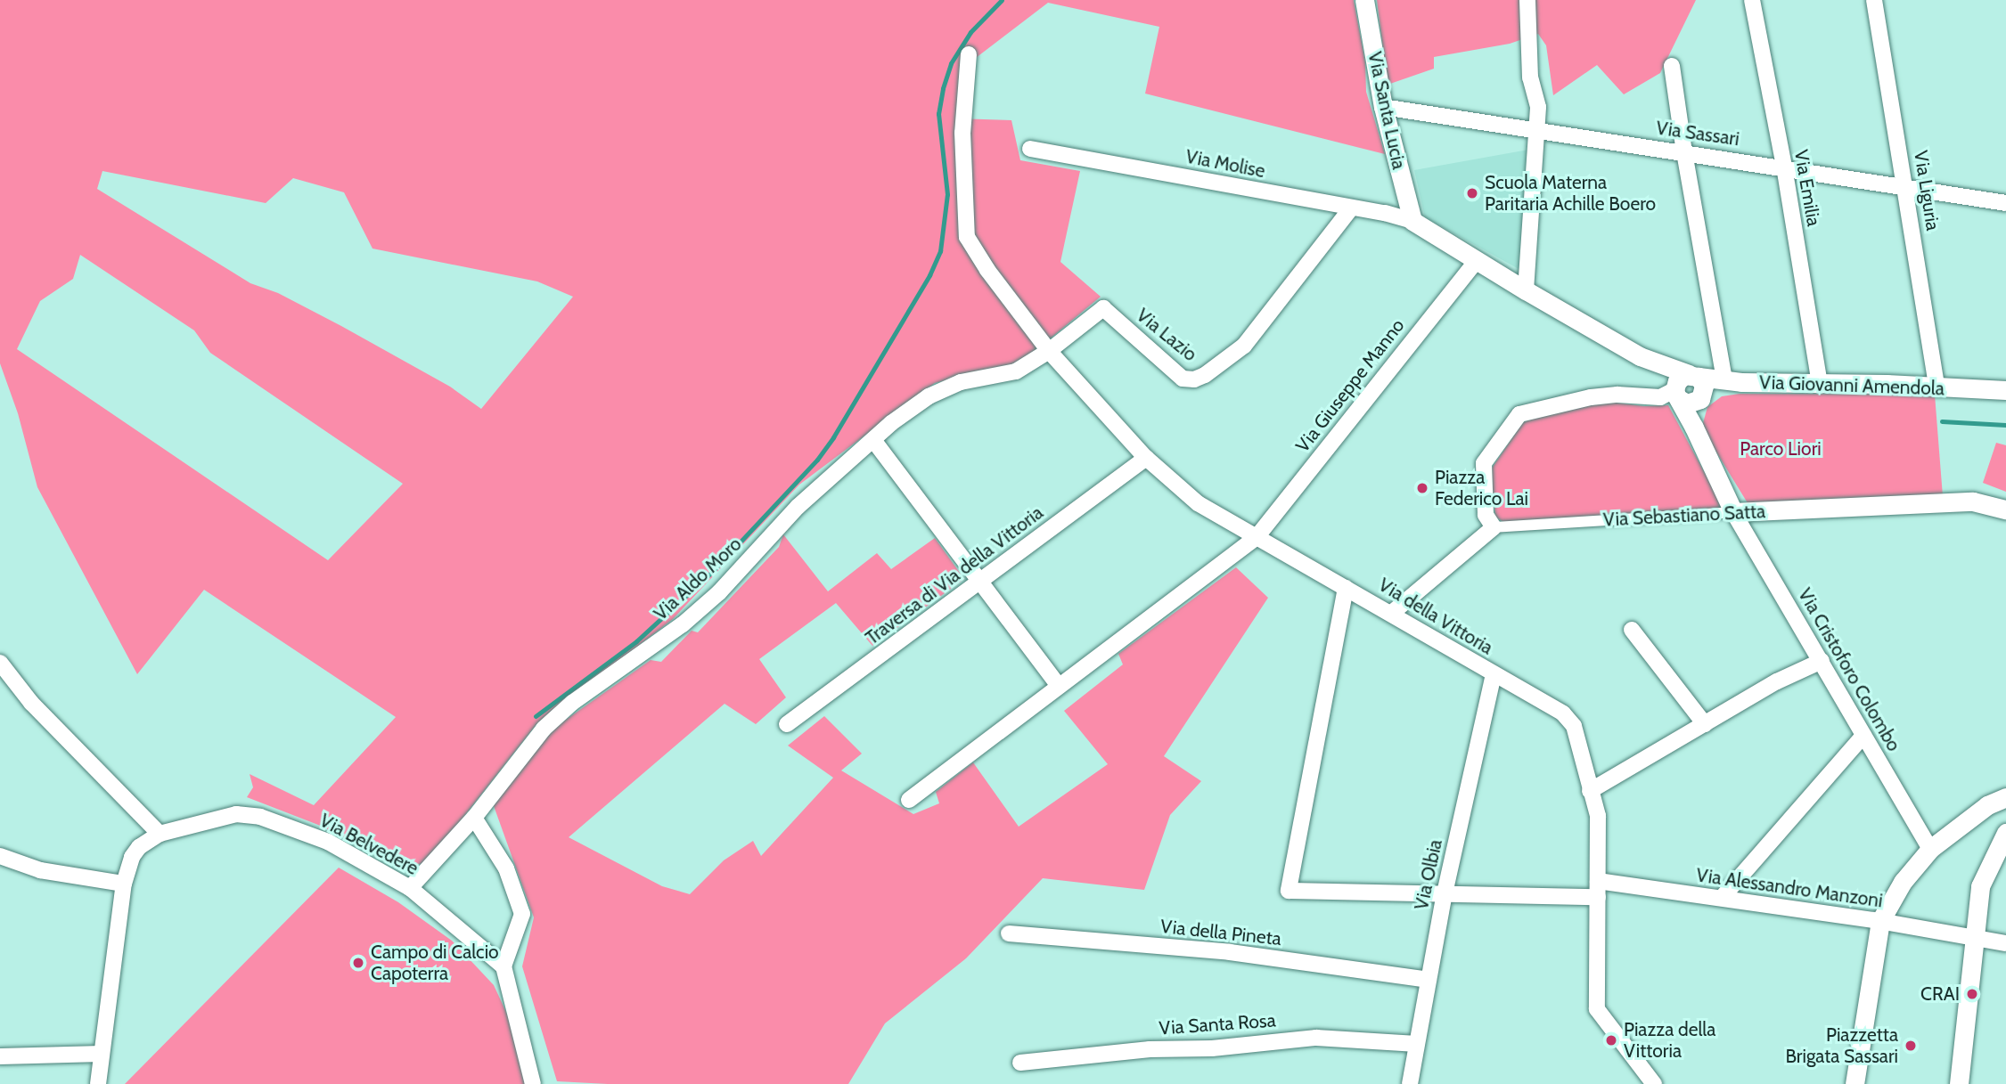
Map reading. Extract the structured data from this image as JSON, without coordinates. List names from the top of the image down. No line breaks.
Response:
{"streets":{"street":["Via Santa Lucia","Via Sassari","Via Molise","Via Emilia","Via Liguria","Via Lazio","Via Giuseppe Manno","Via Giovanni Amendola","Via Sebastiano Satta","Traversa di Via della Vittoria","Via Aldo Moro","Via della Vittoria","Via Cristoforo Colombo","Via Belvedere","Via Olbia","Via Alessandro Manzoni","Via della Pineta","Via Santa Rosa"]},"crossings":[["Via Santa Lucia","Via Sassari"],["Via Santa Lucia","Via Molise"],["Via Santa Lucia","Via Giovanni Amendola"],["Via Sassari","Via Emilia"],["Via Sassari","Via Liguria"],["Via Molise","Via Lazio"],["Via Molise","Via Giovanni Amendola"],["Via Emilia","Via Giovanni Amendola"],["Via Liguria","Via Giovanni Amendola"],["Via Lazio","Via Aldo Moro"],["Via Lazio","Via della Vittoria"],["Via Giuseppe Manno","Via Giovanni Amendola"],["Via Giuseppe Manno","Via della Vittoria"],["Via Giovanni Amendola","Via Sebastiano Satta"],["Via Giovanni Amendola","Via Cristoforo Colombo"],["Via Sebastiano Satta","Via Cristoforo Colombo"],["Traversa di Via della Vittoria","Via della Vittoria"],["Via Aldo Moro","Via della Vittoria"],["Via Aldo Moro","Via Belvedere"],["Via della Vittoria","Via Olbia"],["Via della Vittoria","Via Alessandro Manzoni"],["Via Olbia","Via della Pineta"],["Via Olbia","Via Santa Rosa"]],"parks":["Parco Liori"],"places":["Scuola Materna Paritaria Achille Boero","Piazza Federico Lai","Campo di Calcio Capoterra","CRAI","Piazza della Vittoria","Piazzetta Brigata Sassari"]}
